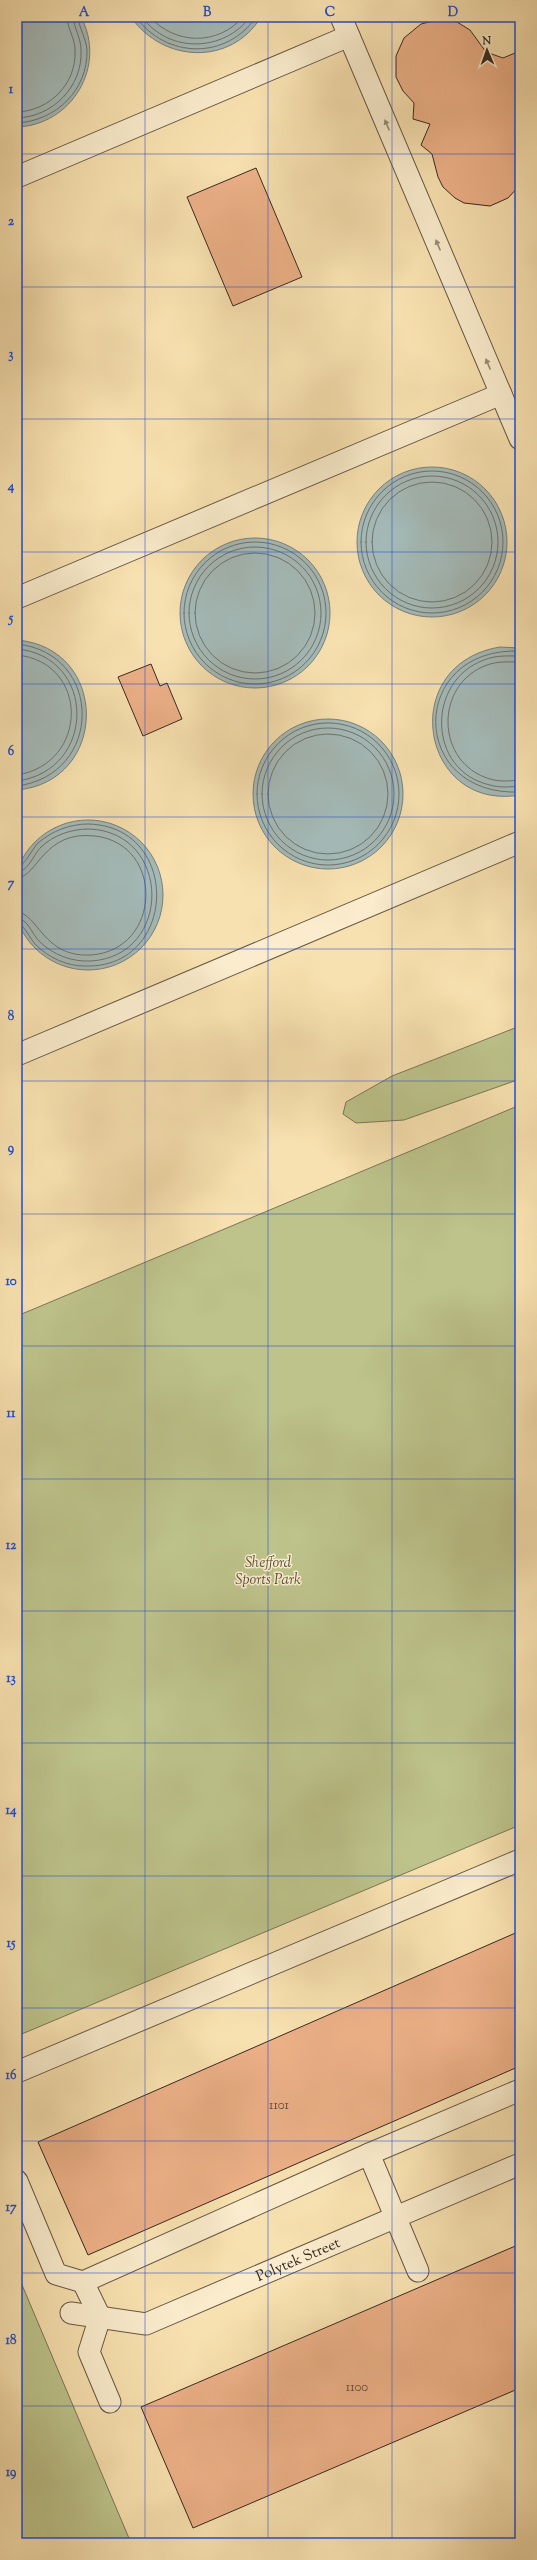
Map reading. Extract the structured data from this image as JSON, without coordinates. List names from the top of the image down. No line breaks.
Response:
{"streets":{"street":["Polytek Street"]},"parks":["Shefford Sports Park"],"house_numbers":["1101","1100"],"north":"top","grid":{"columns":["A","B","C","D"],"rows":["1","2","3","4","5","6","7","8","9","10","11","12","13","14","15","16","17","18","19"]}}
